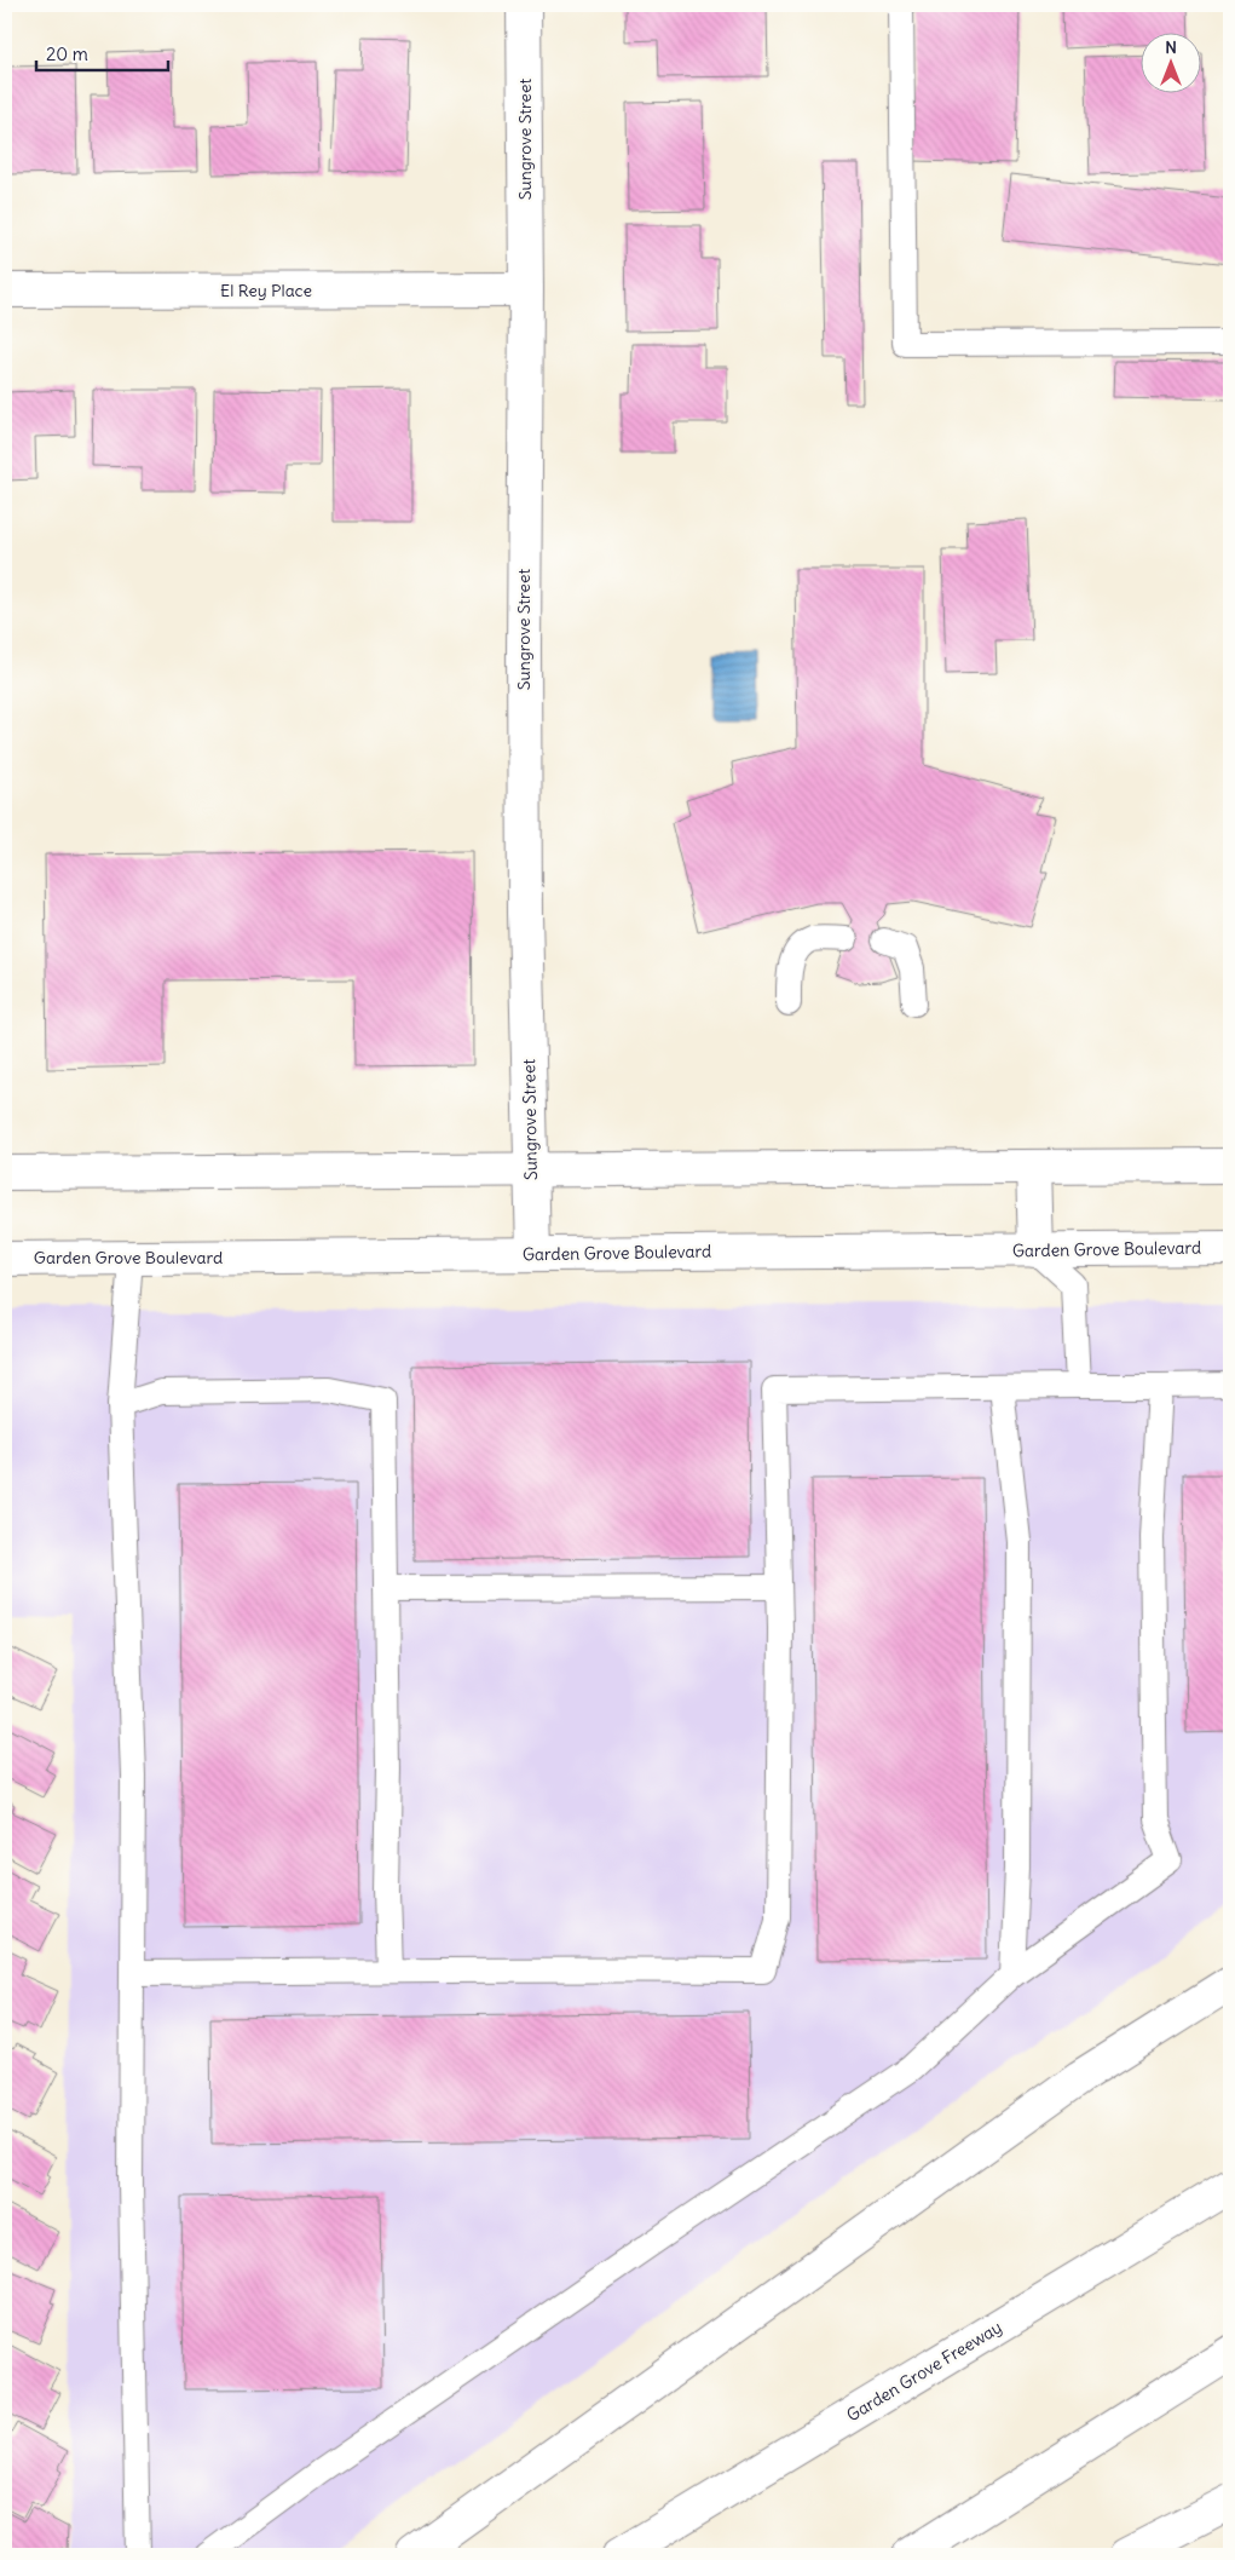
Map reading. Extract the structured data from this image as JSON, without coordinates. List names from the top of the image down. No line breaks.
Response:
{"streets":{"main road":["Sungrove Street","El Rey Place","Garden Grove Boulevard","Garden Grove Freeway"]},"crossings":[["Sungrove Street","El Rey Place"],["Sungrove Street","Garden Grove Boulevard"]],"scale_bar":"20 m","north":"top"}
